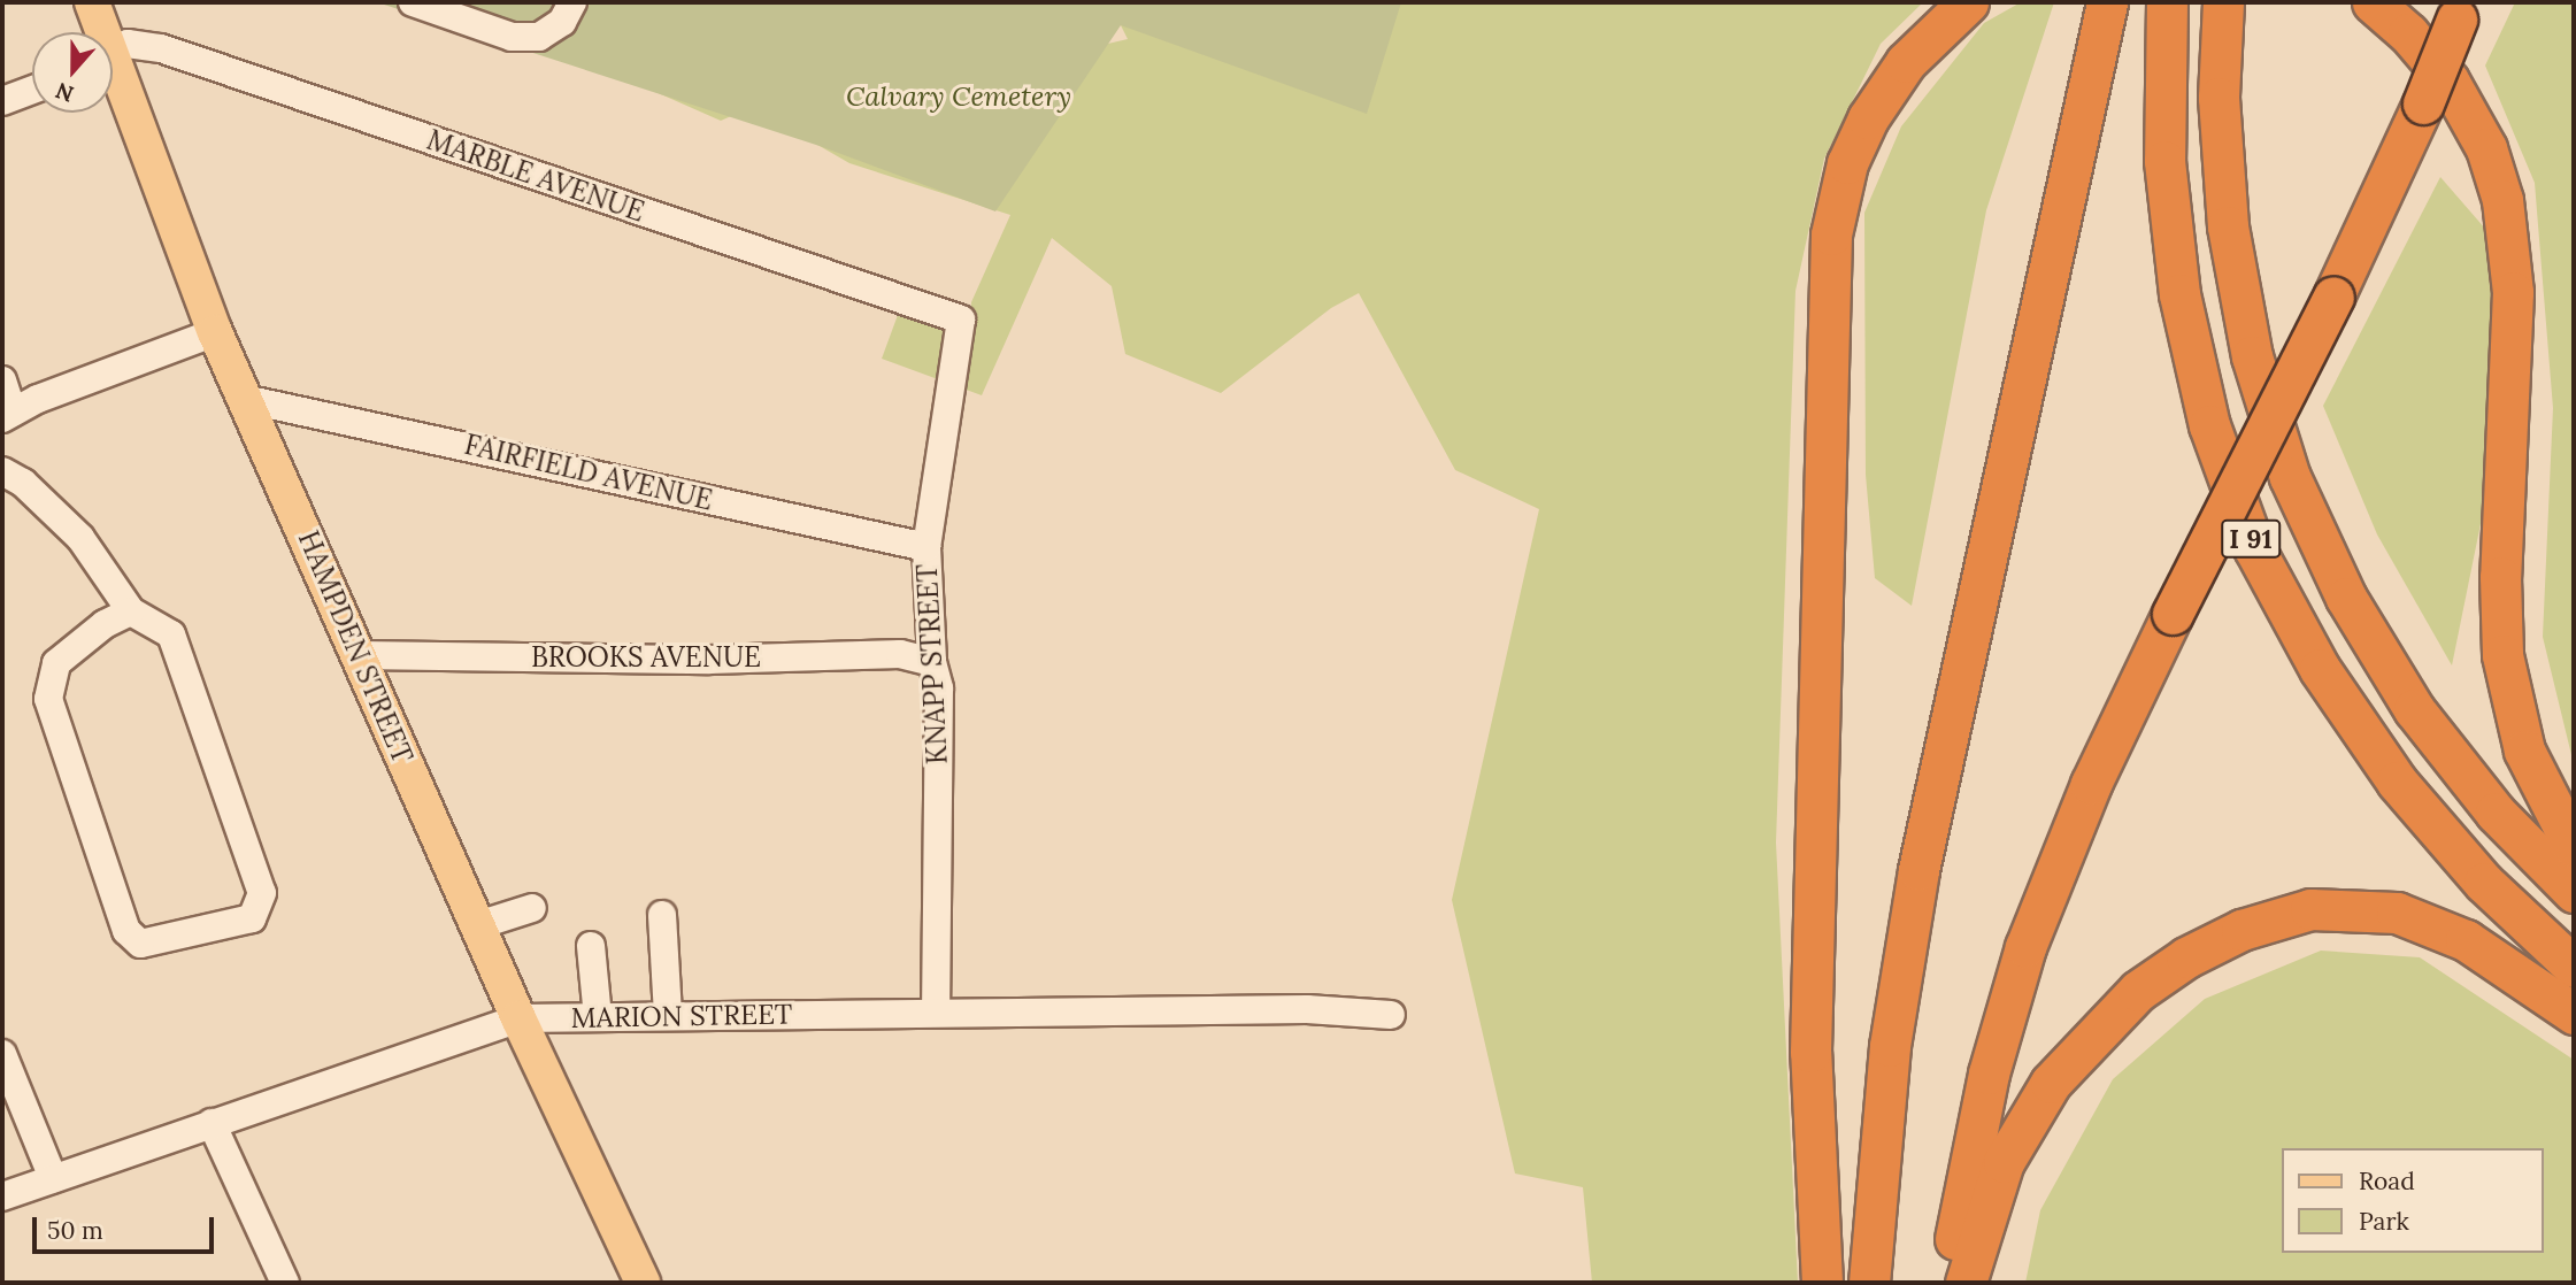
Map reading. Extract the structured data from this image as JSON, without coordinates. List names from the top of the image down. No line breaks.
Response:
{"streets":{"highway":["I 91"],"main road":["HAMPDEN STREET"],"street":["MARBLE AVENUE","FAIRFIELD AVENUE","BROOKS AVENUE","KNAPP STREET","MARION STREET"]},"crossings":[["MARBLE AVENUE","KNAPP STREET"],["FAIRFIELD AVENUE","HAMPDEN STREET"],["FAIRFIELD AVENUE","KNAPP STREET"],["HAMPDEN STREET","BROOKS AVENUE"],["HAMPDEN STREET","MARION STREET"],["BROOKS AVENUE","KNAPP STREET"],["KNAPP STREET","MARION STREET"]],"parks":["Calvary Cemetery"],"legend":["Road","Park"],"scale_bar":"50 m","north":"bottom"}
